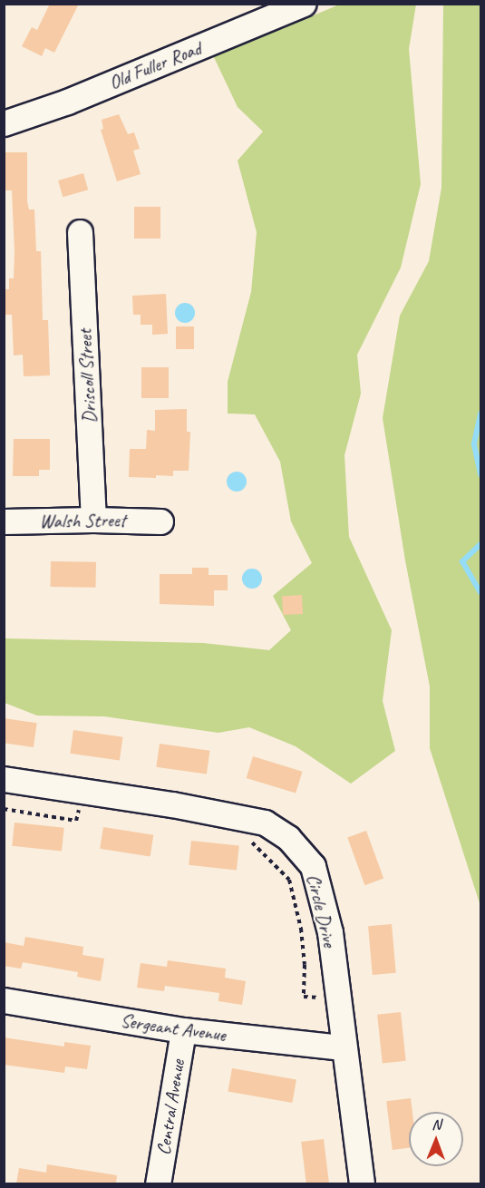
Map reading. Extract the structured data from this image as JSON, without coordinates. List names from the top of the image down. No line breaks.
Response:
{"streets":{"street":["Old Fuller Road","Driscoll Street","Walsh Street","Circle Drive","Sergeant Avenue","Central Avenue"]},"crossings":[["Driscoll Street","Walsh Street"],["Circle Drive","Sergeant Avenue"],["Sergeant Avenue","Central Avenue"]],"north":"top"}
